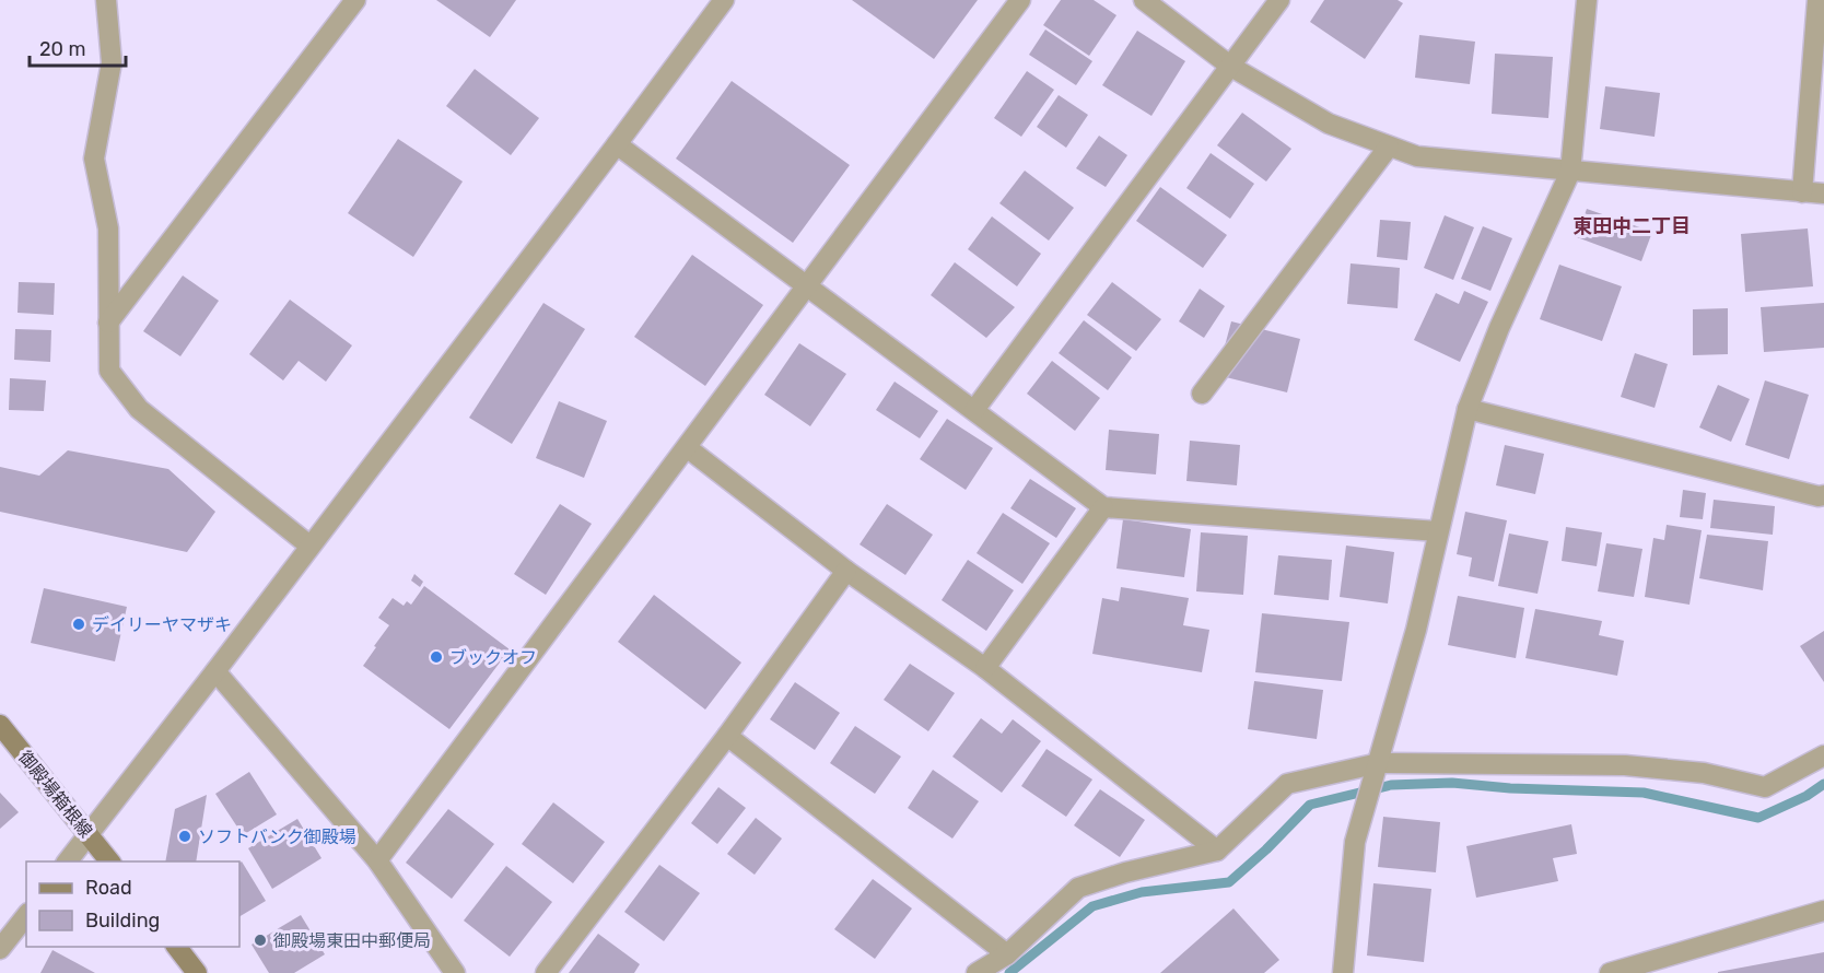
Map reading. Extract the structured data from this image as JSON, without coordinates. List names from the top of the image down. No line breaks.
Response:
{"streets":{"main road":["御殿場箱根線"]},"districts":["東田中二丁目"],"places":["デイリーヤマザキ","ブックオフ","ソフトバンク御殿場","御殿場東田中郵便局"],"legend":["Road","Building"],"scale_bar":"20 m"}
